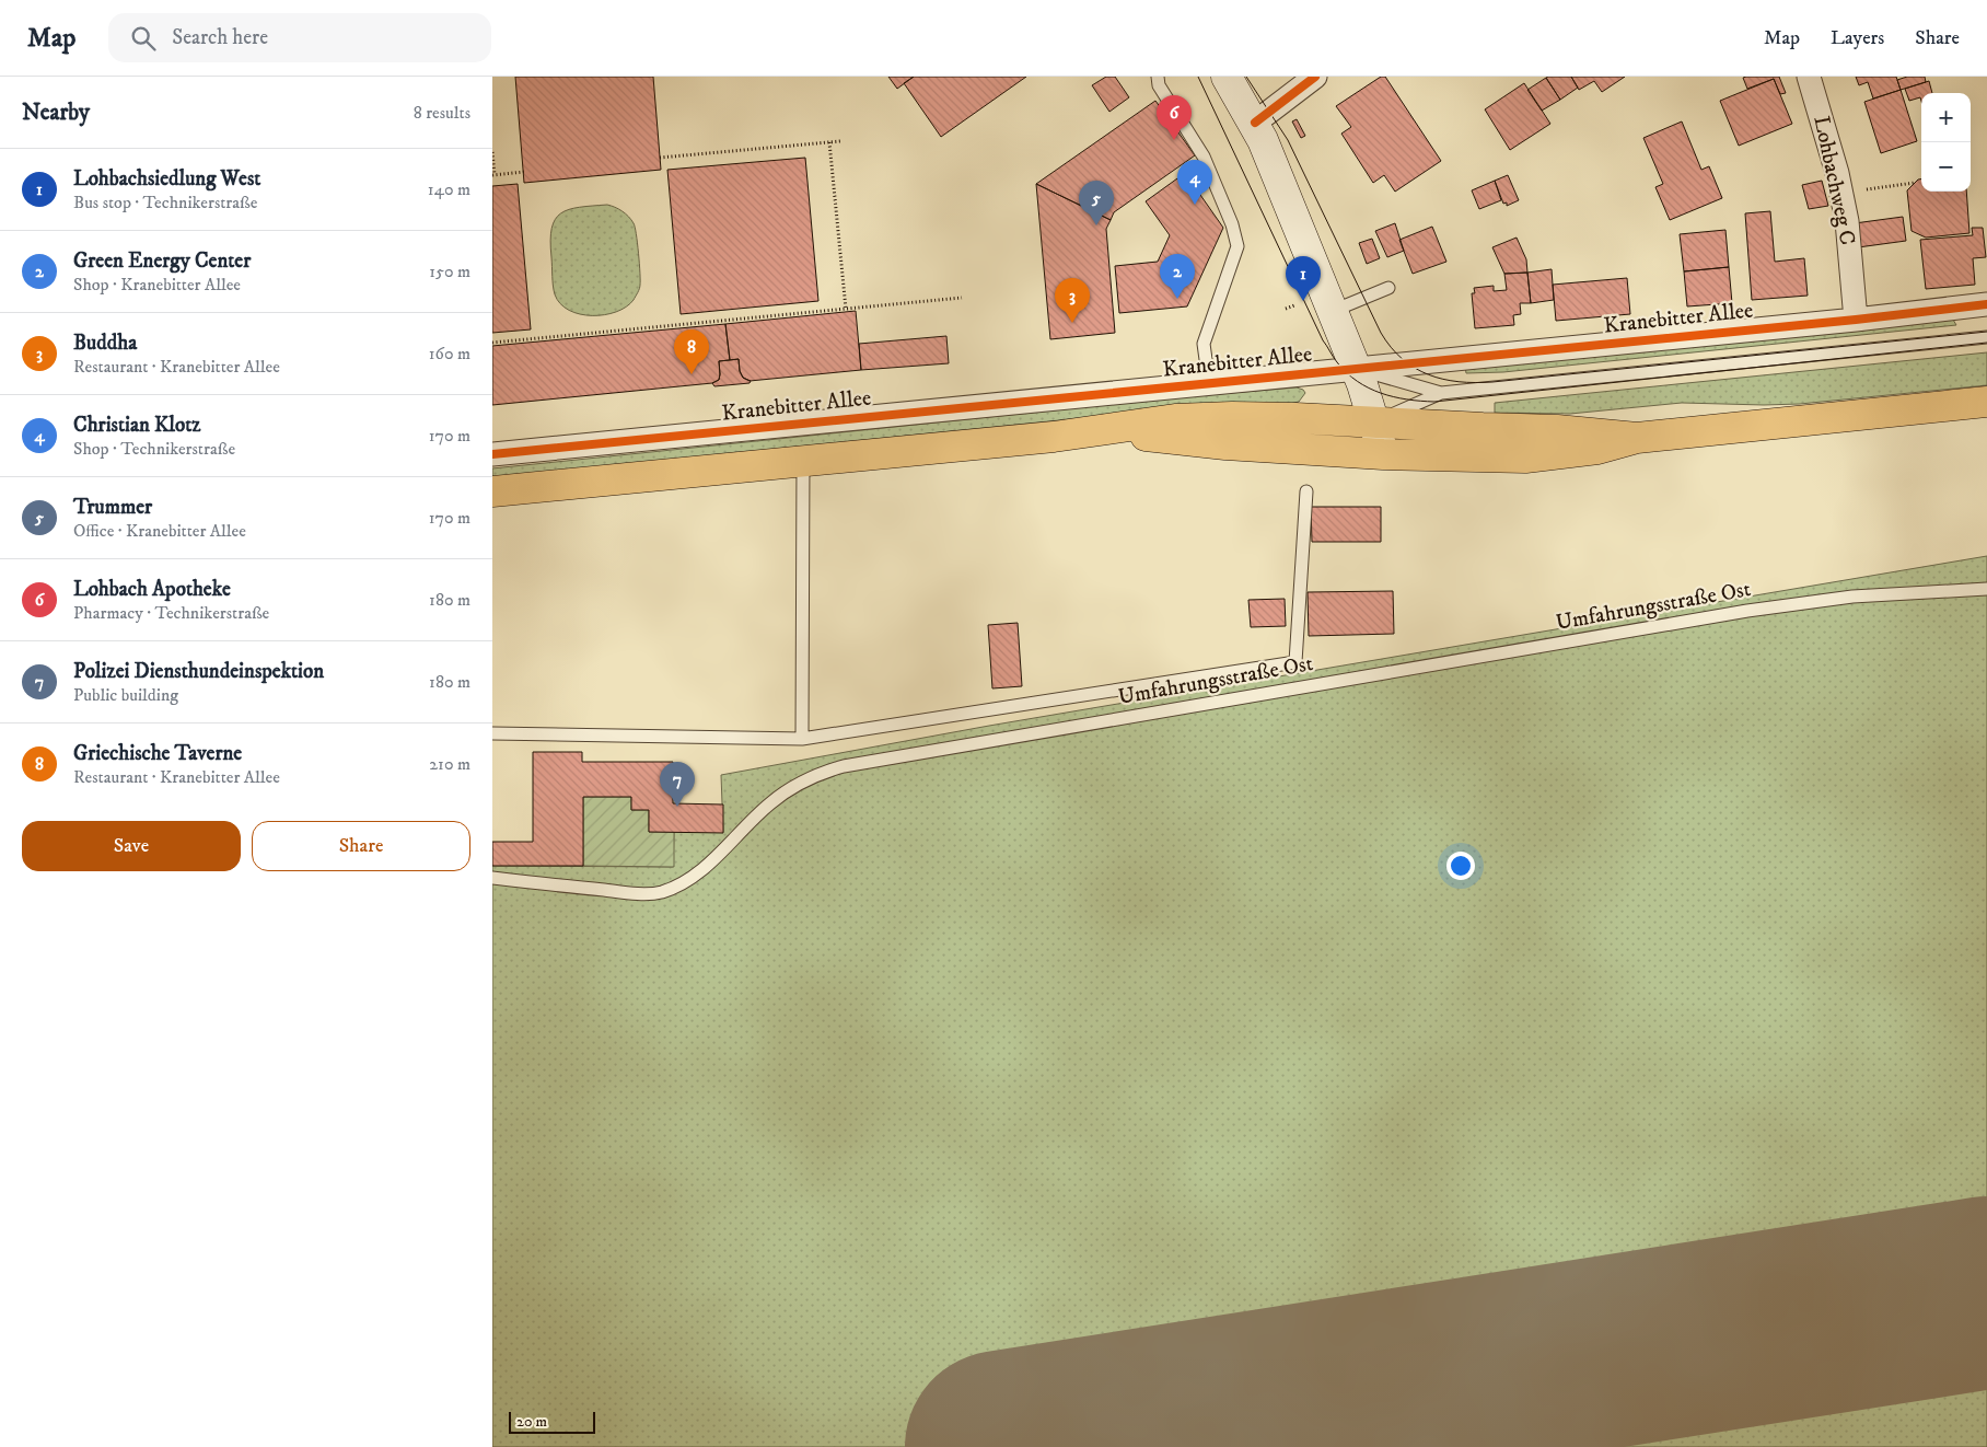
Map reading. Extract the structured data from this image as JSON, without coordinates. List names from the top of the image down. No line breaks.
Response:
{"streets":{"street":["Lohbachweg C","Kranebitter Allee"],"lane":["Umfahrungsstraße Ost"]},"crossings":[["Lohbachweg C","Kranebitter Allee"]],"scale_bar":"20 m","page":{"header":"Map","search":"Search here","nav":["Map","Layers","Share"],"heading":["Nearby","8 results"],"map_buttons":["+","−"],"pins":["6","4","5","2","1","3","8","7"],"list":[{"mark":"1","name":"Lohbachsiedlung West","note":"Bus stop · Technikerstraße","value":"140 m"},{"mark":"2","name":"Green Energy Center","note":"Shop · Kranebitter Allee","value":"150 m"},{"mark":"3","name":"Buddha","note":"Restaurant · Kranebitter Allee","value":"160 m"},{"mark":"4","name":"Christian Klotz","note":"Shop · Technikerstraße","value":"170 m"},{"mark":"5","name":"Trummer","note":"Office · Kranebitter Allee","value":"170 m"},{"mark":"6","name":"Lohbach Apotheke","note":"Pharmacy · Technikerstraße","value":"180 m"},{"mark":"7","name":"Polizei Diensthundeinspektion","note":"Public building","value":"180 m"},{"mark":"8","name":"Griechische Taverne","note":"Restaurant · Kranebitter Allee","value":"210 m"}],"buttons":["Save","Share"],"scale":"20 m"}}
